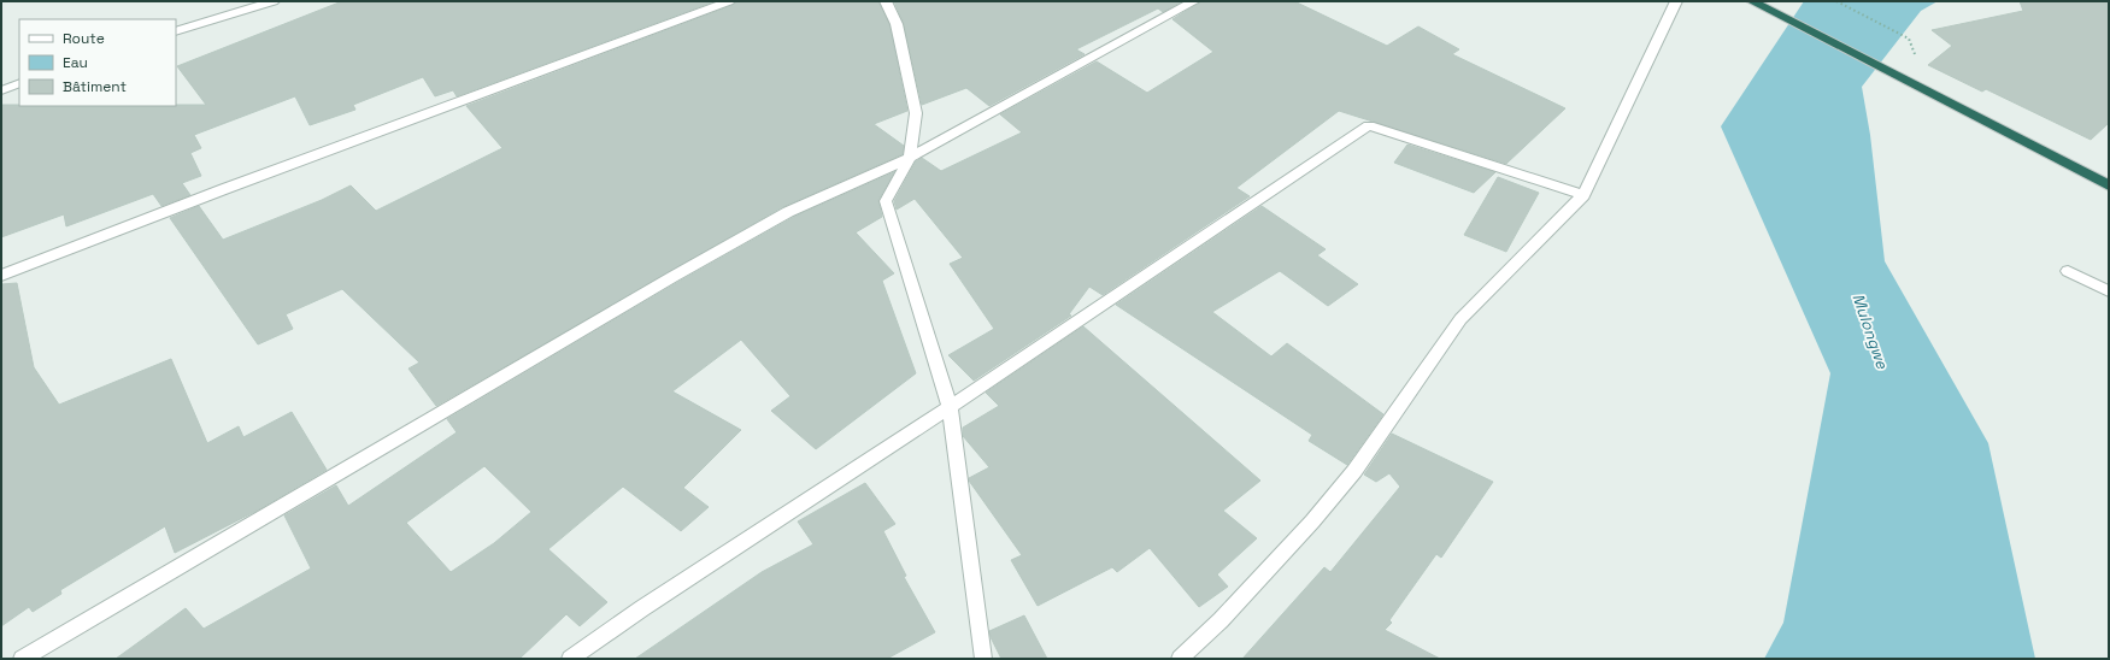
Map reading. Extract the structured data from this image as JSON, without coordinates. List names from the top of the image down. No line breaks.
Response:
{"water":["Mulongwe"],"legend":["Route","Eau","Bâtiment"]}
